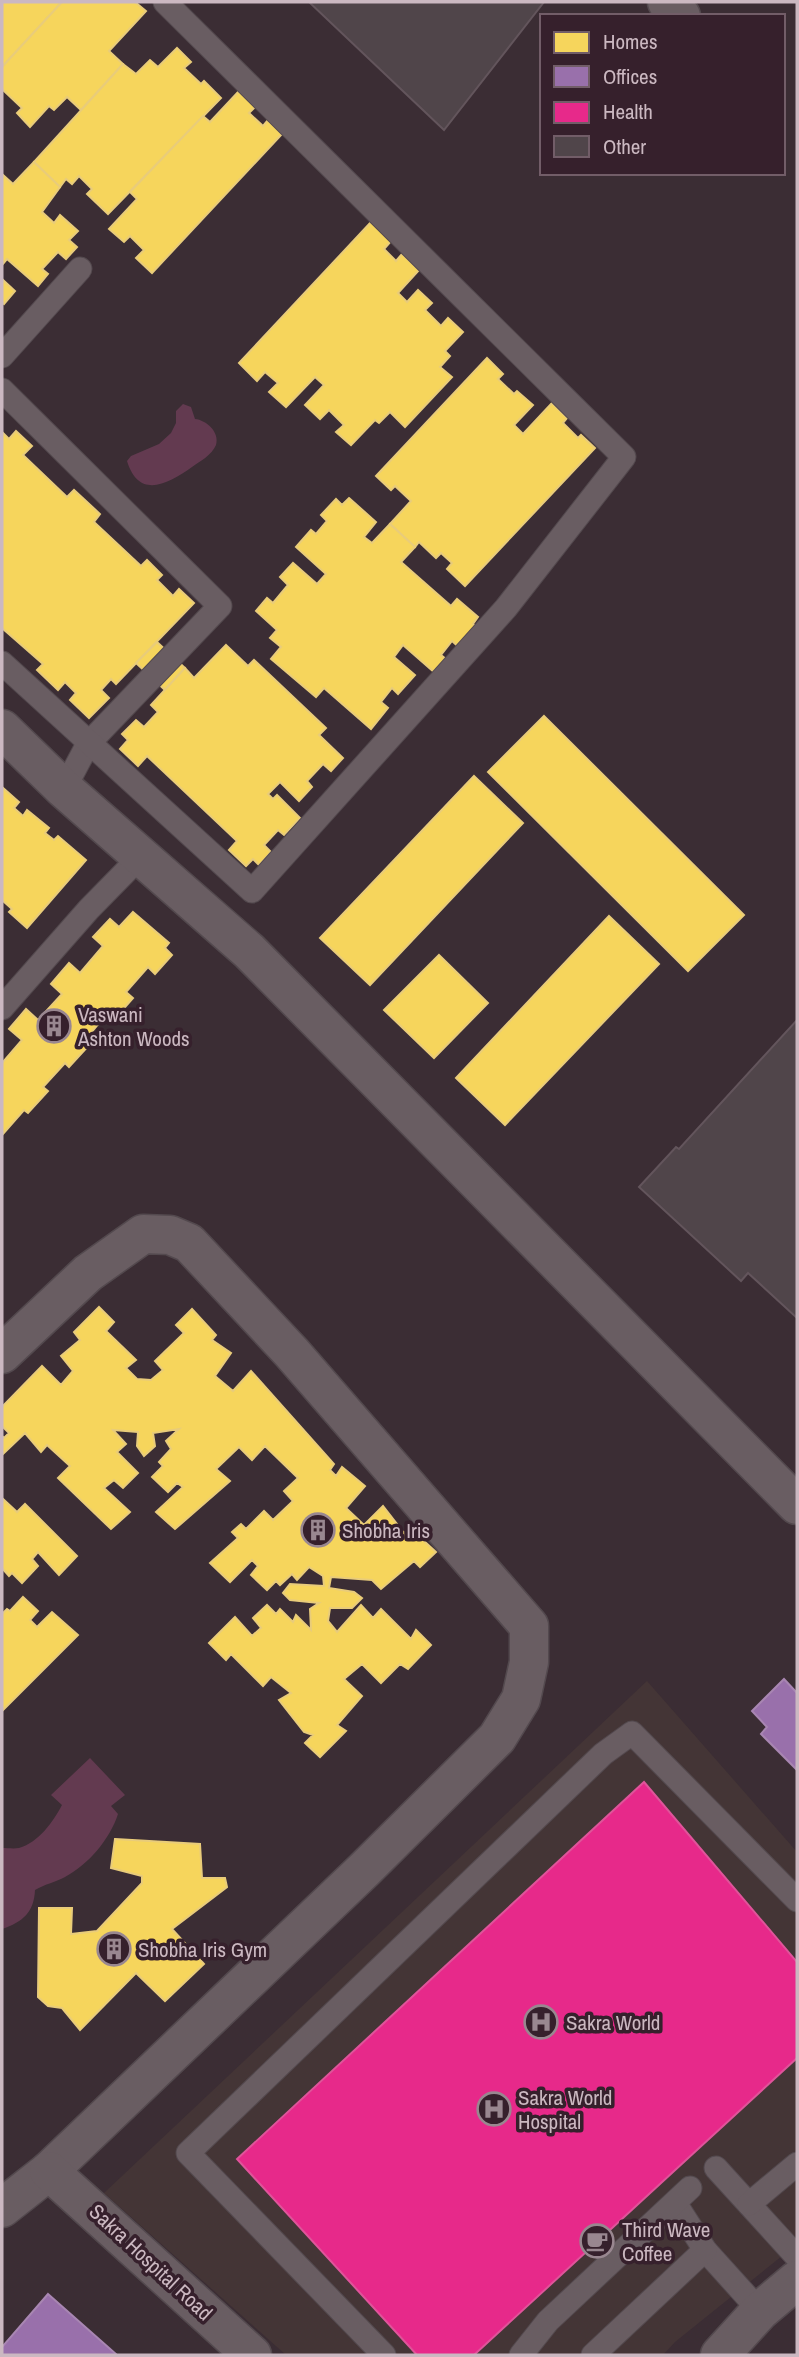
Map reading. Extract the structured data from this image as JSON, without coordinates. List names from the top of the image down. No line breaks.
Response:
{"streets":{"street":["Sakra Hospital Road"]},"places":{"building":["Vaswani Ashton Woods","Shobha Iris","Shobha Iris Gym"],"hospital":["Sakra World","Sakra World Hospital"],"cafe":["Third Wave Coffee"]},"legend":["Homes","Offices","Health","Other"]}
